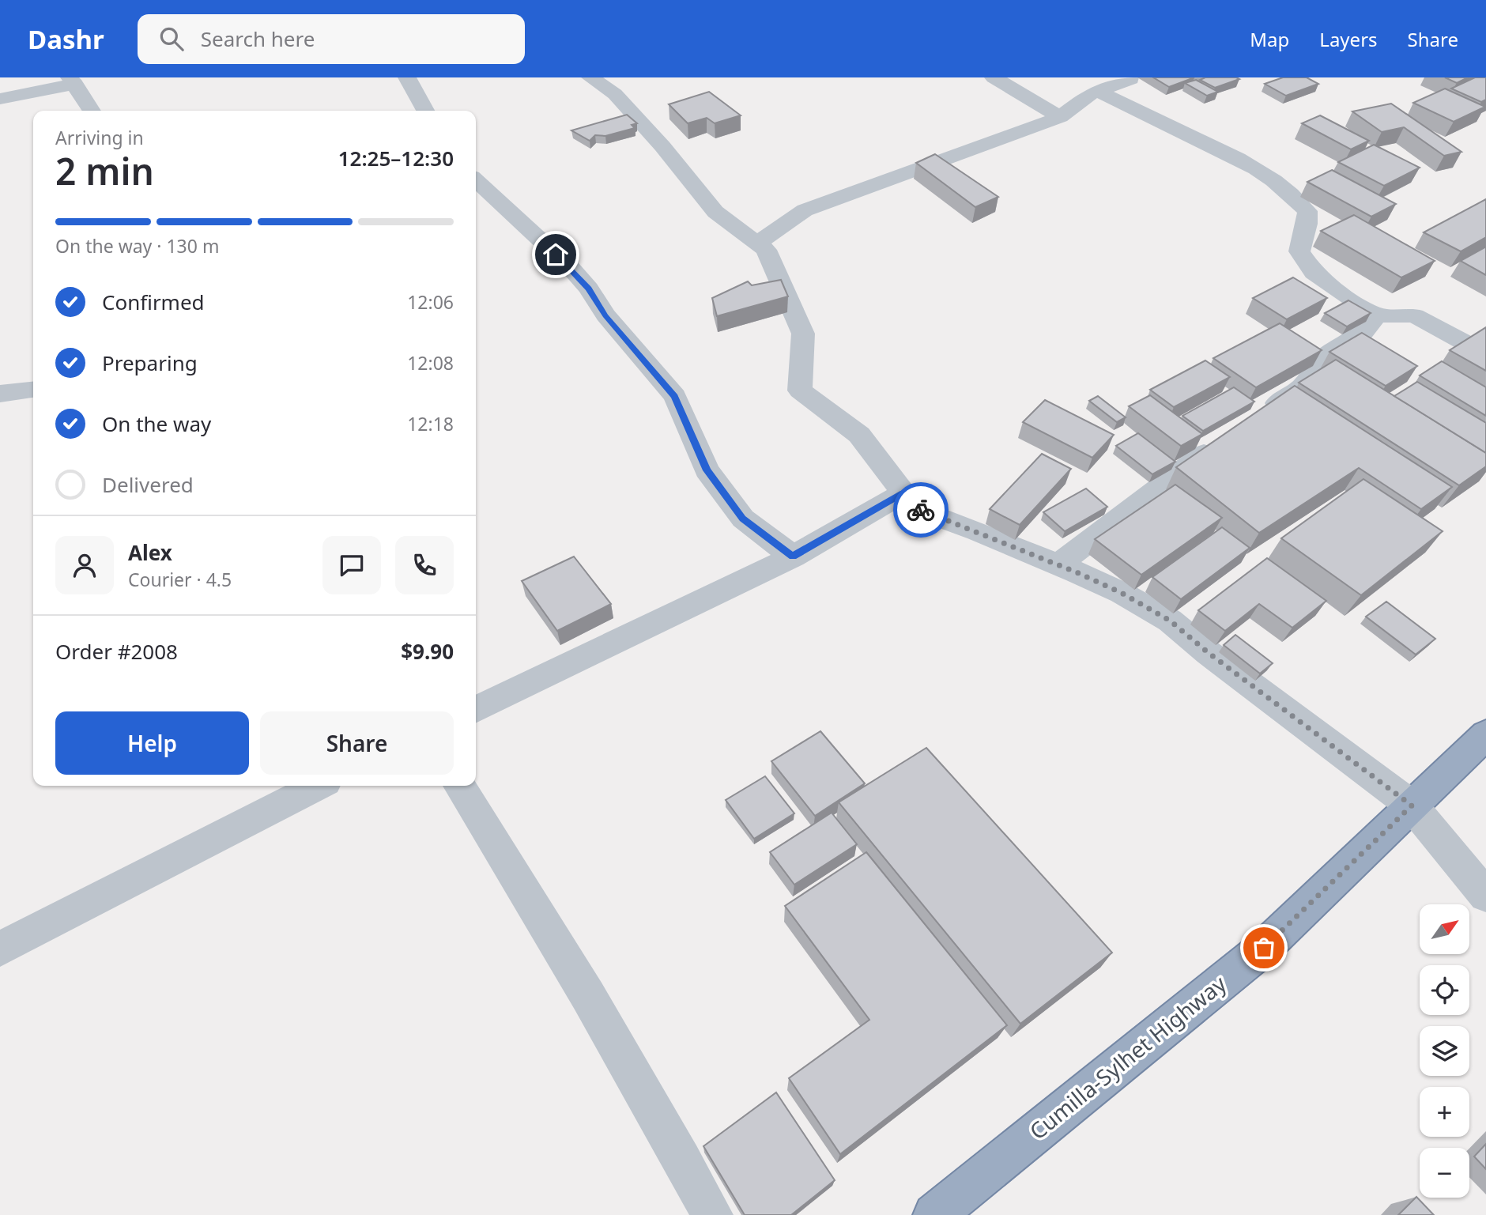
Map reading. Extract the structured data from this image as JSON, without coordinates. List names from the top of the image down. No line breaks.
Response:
{"streets":{"highway":["Cumilla-Sylhet Highway"]},"north":"top right","page":{"header":"Dashr","search":"Search here","nav":["Map","Layers","Share"],"heading":["2 min","Arriving in","12:25–12:30"],"panel":["Alex","Courier · 4.5","Order #2008","$9.90"],"bar":"On the way · 130 m","list":[["Confirmed","12:06"],["Preparing","12:08"],["On the way","12:18"],"Delivered"],"buttons":["Help","Share"],"map_buttons":["+","−"]}}
